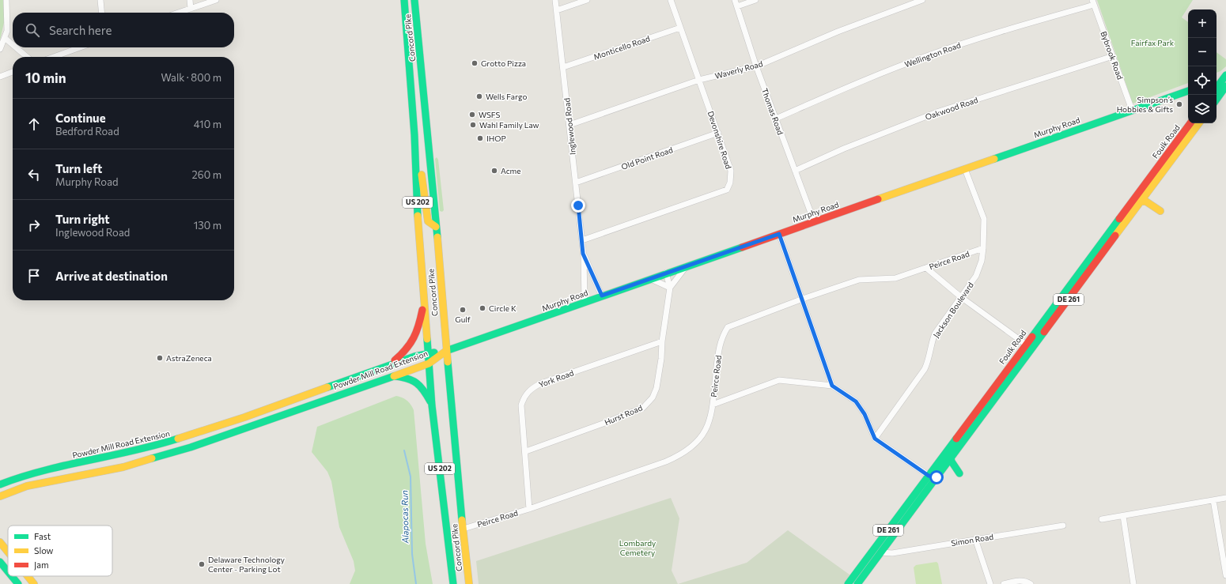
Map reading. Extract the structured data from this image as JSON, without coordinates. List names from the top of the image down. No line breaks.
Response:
{"streets":{"main road":["Concord Pike","Murphy Road","Foulk Road","US 202","DE 261","Powder Mill Road Extension"],"street":["Monticello Road","Wellington Road","Bybrook Road","Waverly Road","Oakwood Road","Thomas Road","Inglewood Road","Devonshire Road","Old Point Road","Peirce Road","Jackson Boulevard","York Road","Hurst Road","Simon Road"]},"crossings":[["Concord Pike","Murphy Road"],["Concord Pike","Peirce Road"],["Concord Pike","Powder Mill Road Extension"],["Monticello Road","Inglewood Road"],["Monticello Road","Devonshire Road"],["Wellington Road","Bybrook Road"],["Wellington Road","Thomas Road"],["Bybrook Road","Oakwood Road"],["Bybrook Road","Murphy Road"],["Waverly Road","Thomas Road"],["Waverly Road","Inglewood Road"],["Waverly Road","Devonshire Road"],["Oakwood Road","Thomas Road"],["Thomas Road","Murphy Road"],["Inglewood Road","Murphy Road"],["Inglewood Road","Devonshire Road"],["Inglewood Road","Old Point Road"],["Murphy Road","Jackson Boulevard"],["Murphy Road","Powder Mill Road Extension"],["Murphy Road","Hurst Road"],["Devonshire Road","Old Point Road"],["Foulk Road","Simon Road"],["Peirce Road","Jackson Boulevard"],["Peirce Road","York Road"],["York Road","Hurst Road"]],"water":["Alapocas Run"],"parks":["Fairfax Park","Lombardy Cemetery"],"places":["Grotto Pizza","Wells Fargo","Simpson’s Hobbies & Gifts","WSFS","Wahl Family Law","IHOP","Acme","Circle K","Gulf","AstraZeneca","Delaware Technology Center - Parking Lot"],"legend":["Fast","Slow","Jam"],"page":{"map_buttons":["+","−"],"search":"Search here","heading":["10 min","Walk · 800 m"],"list":[["Continue","Bedford Road","410 m"],["Turn left","Murphy Road","260 m"],["Turn right","Inglewood Road","130 m"],"Arrive at destination"]}}
